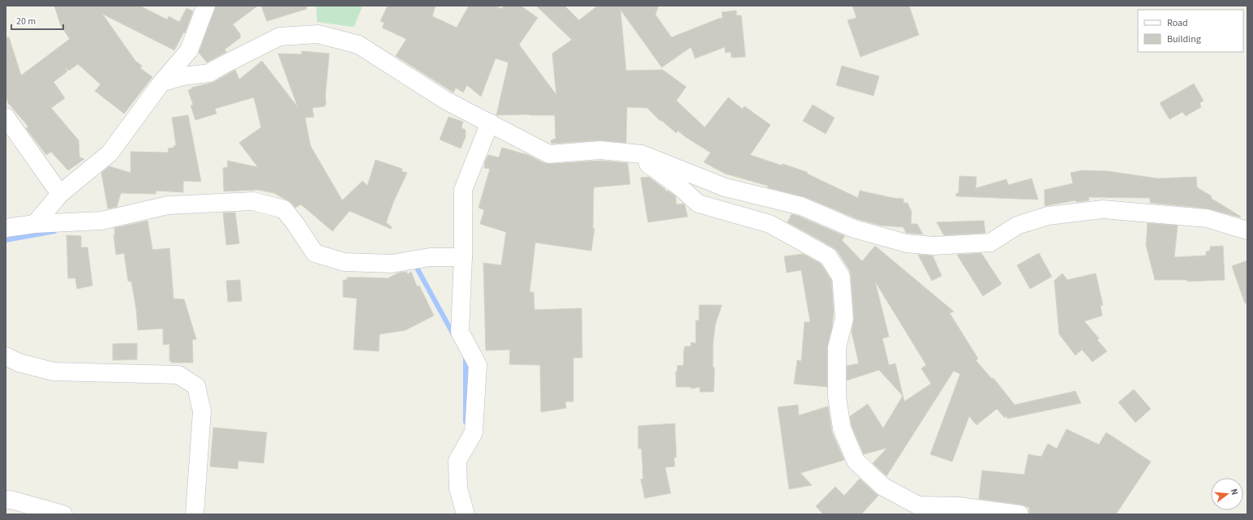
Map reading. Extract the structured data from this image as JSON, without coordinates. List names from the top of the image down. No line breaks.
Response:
{"legend":["Road","Building"],"scale_bar":"20 m","north":"right"}
